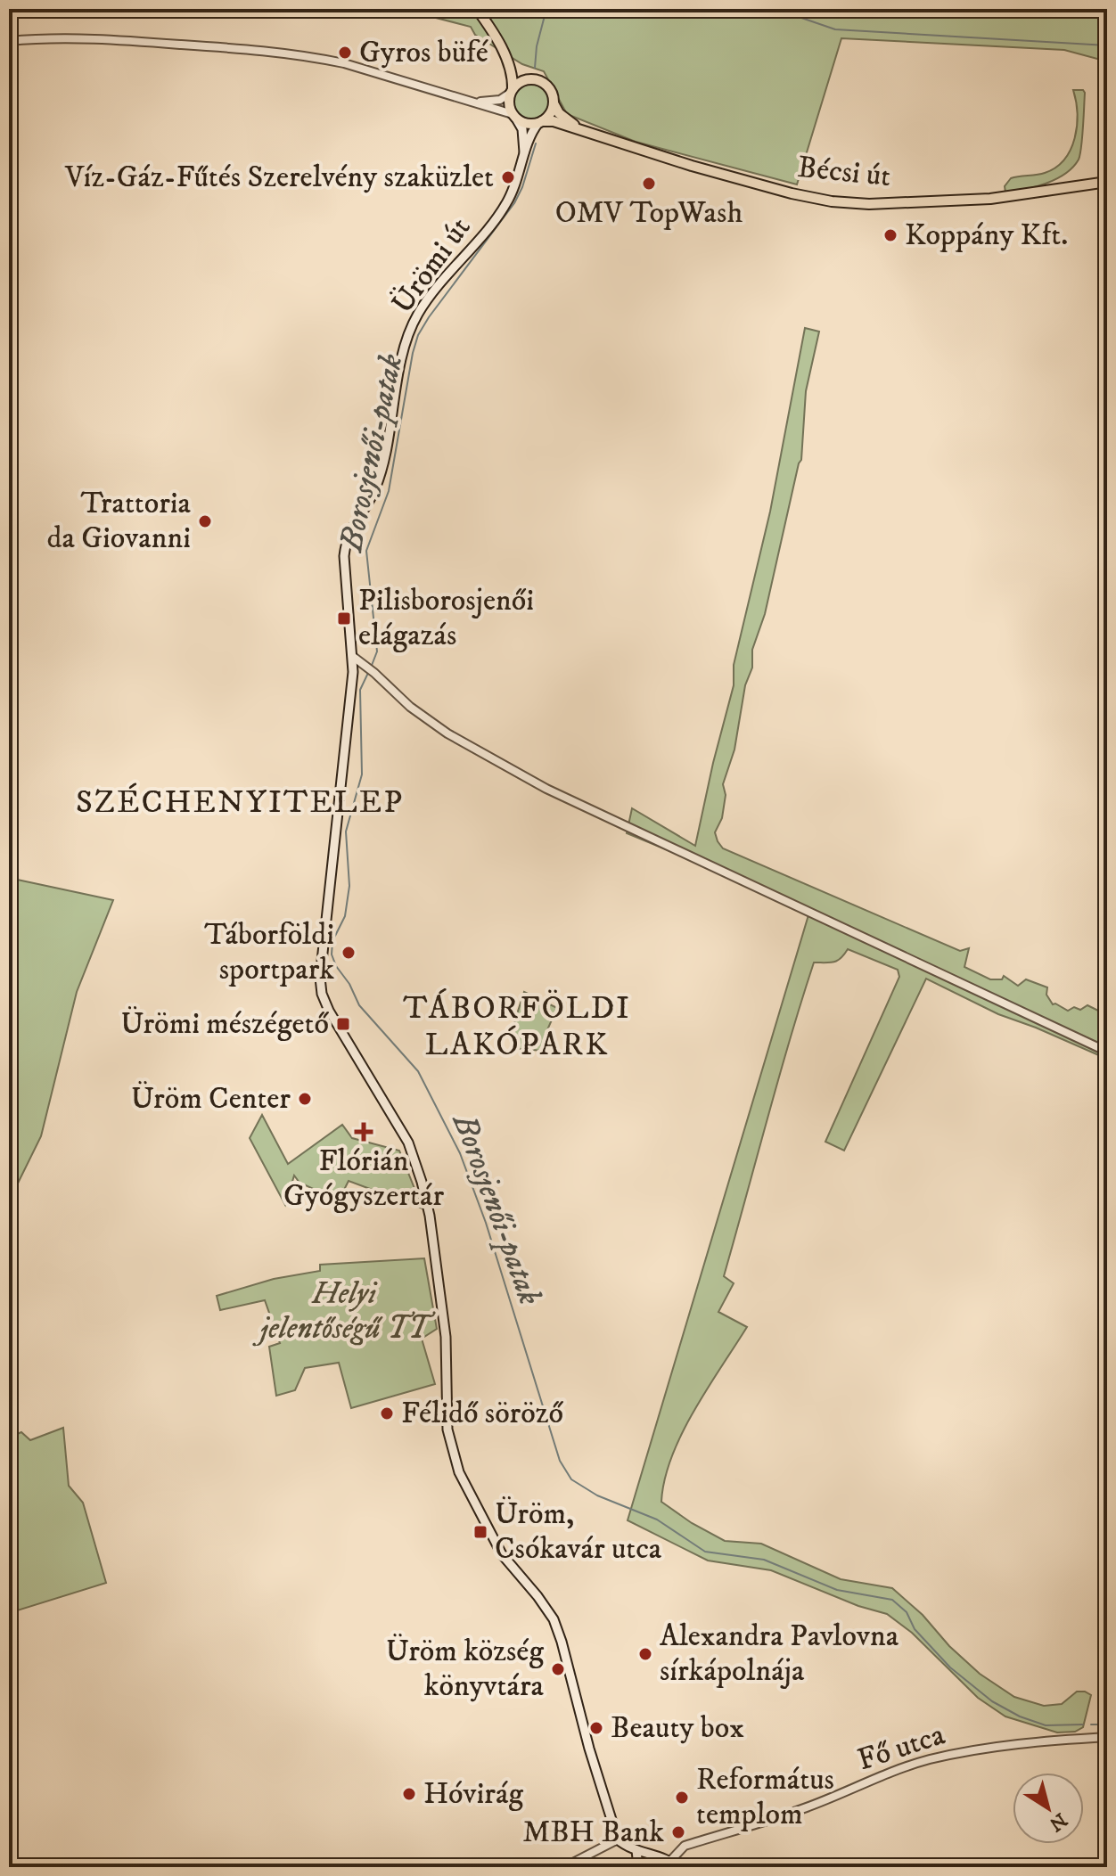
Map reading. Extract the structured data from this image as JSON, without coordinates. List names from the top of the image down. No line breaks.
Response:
{"streets":{"main road":["Bécsi út","Ürömi út"],"street":["Fő utca"]},"crossings":[["Bécsi út","Ürömi út"]],"districts":["SZÉCHENYITELEP","TÁBORFÖLDI LAKÓPARK"],"water":["Borosjenői-patak"],"parks":["Helyi jelentőségű TT"],"places":{"other":["Gyros büfé","Víz-Gáz-Fűtés Szerelvény szaküzlet","OMV TopWash","Koppány Kft.","Trattoria da Giovanni","Táborföldi sportpark","Üröm Center","Félidő söröző","Alexandra Pavlovna sírkápolnája","Üröm község könyvtára","Beauty box","Hóvirág","Református templom","MBH Bank"],"transit":["Pilisborosjenői elágazás","Ürömi mészégető","Üröm, Csókavár utca"],"health":["Flórián Gyógyszertár"]},"north":"bottom right"}
